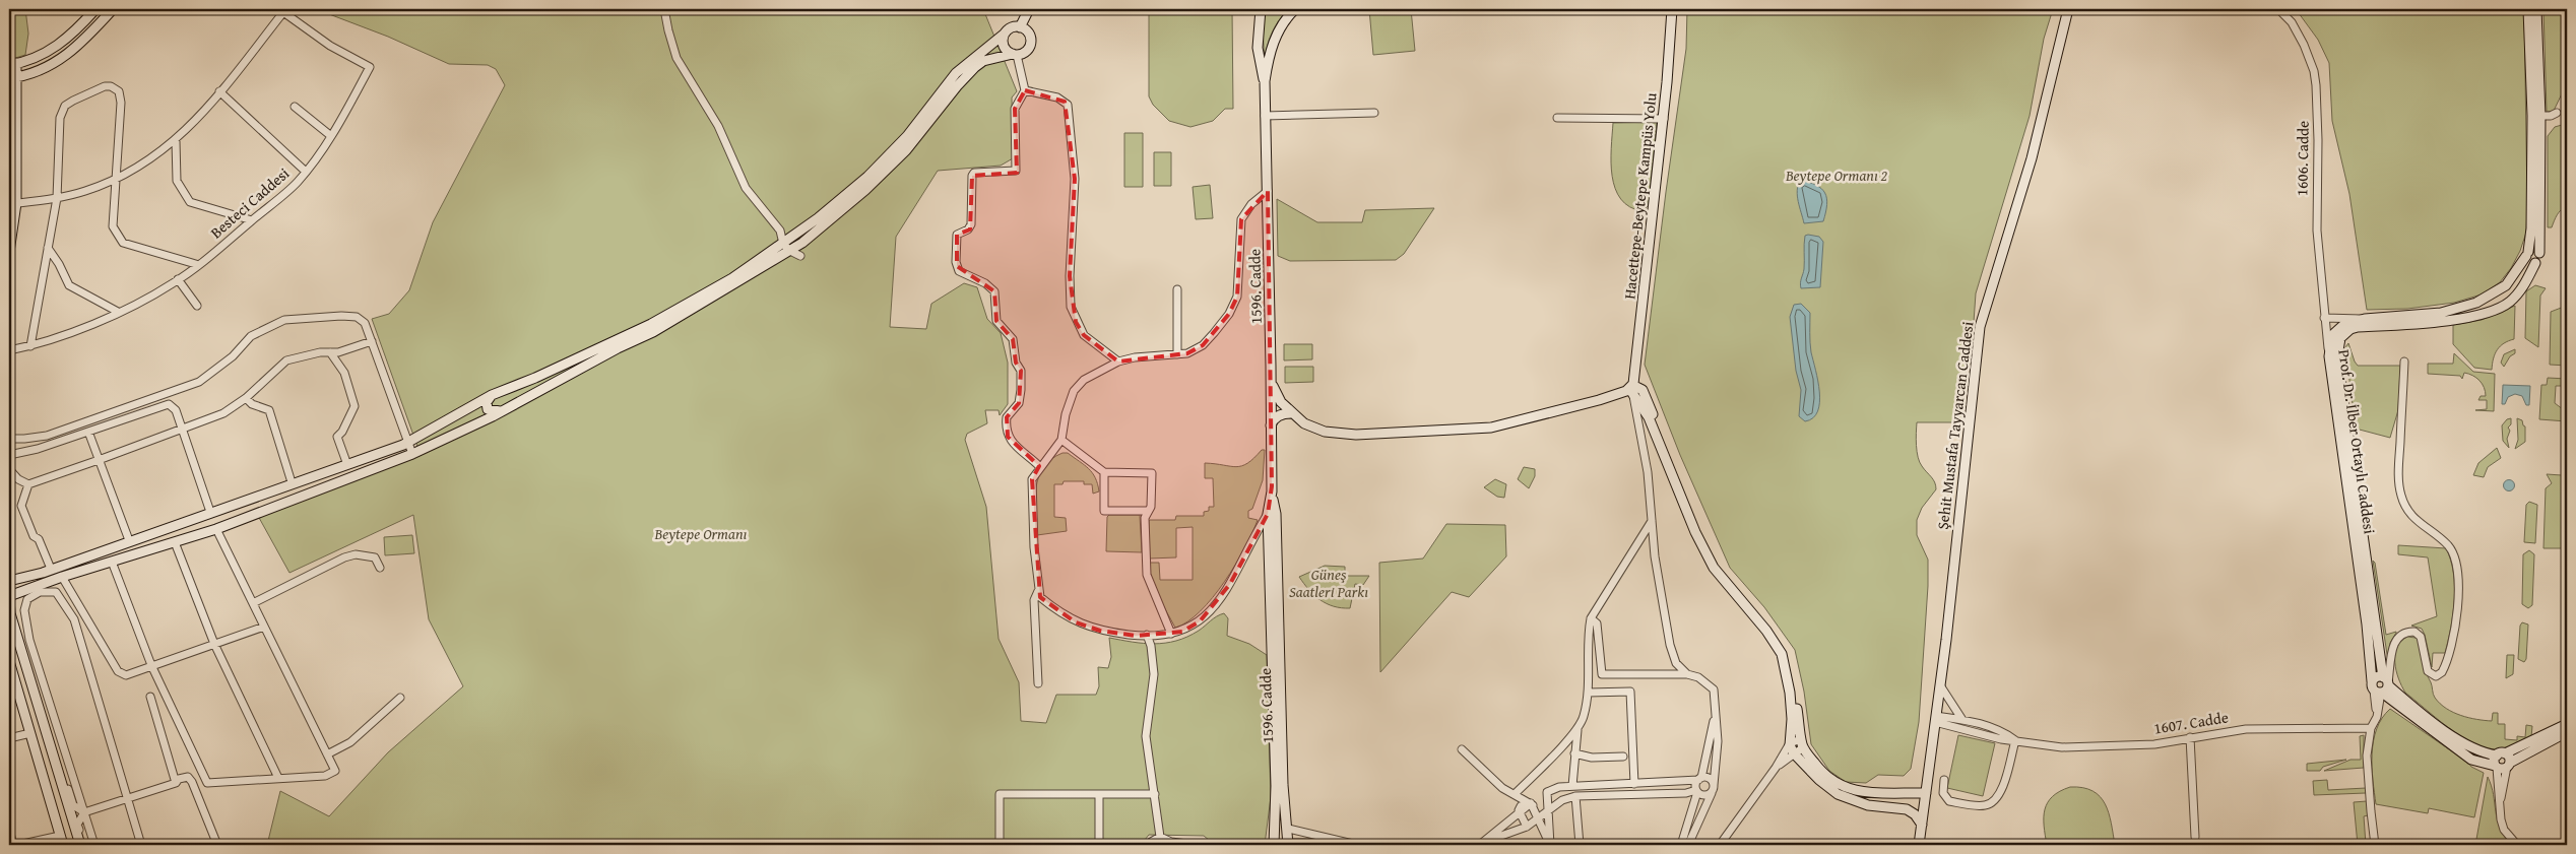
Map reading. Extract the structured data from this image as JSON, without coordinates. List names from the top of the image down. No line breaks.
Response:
{"streets":{"street":["1606. Cadde","Hacettepe-Beytepe Kampüs Yolu","Besteci Caddesi","1596. Cadde","Şehit Mustafa Tayyarcan Caddesi","Prof. Dr. İlber Ortaylı Caddesi","1607. Cadde"]},"crossings":[["1606. Cadde","Prof. Dr. İlber Ortaylı Caddesi"],["Şehit Mustafa Tayyarcan Caddesi","1607. Cadde"]],"parks":["Beytepe Ormanı 2","Beytepe Ormanı","Güneş Saatleri Parkı"]}
